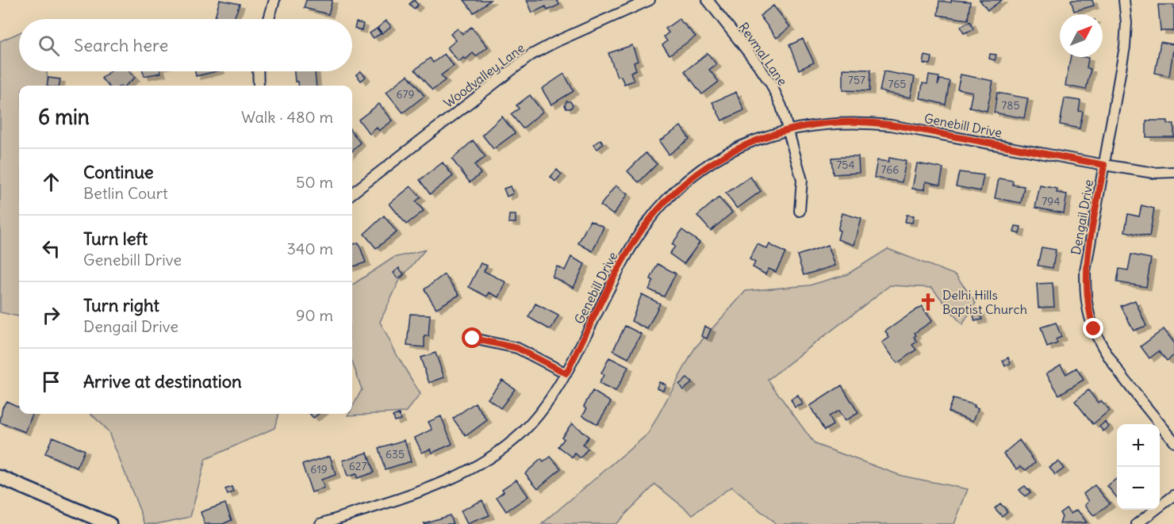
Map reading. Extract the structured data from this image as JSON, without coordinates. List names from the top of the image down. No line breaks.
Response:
{"streets":{"street":["Revmal Lane","Woodvalley Lane","Genebill Drive","Dengail Drive"]},"crossings":[["Revmal Lane","Genebill Drive"],["Genebill Drive","Dengail Drive"]],"places":{"church":["Delhi Hills Baptist Church"]},"house_numbers":["757","765","679","785","754","766","794","635","627","619"],"north":"top right","page":{"search":"Search here","heading":["6 min","Walk · 480 m"],"list":[["Continue","Betlin Court","50 m"],["Turn left","Genebill Drive","340 m"],["Turn right","Dengail Drive","90 m"],"Arrive at destination"],"map_buttons":["+","−"]}}
